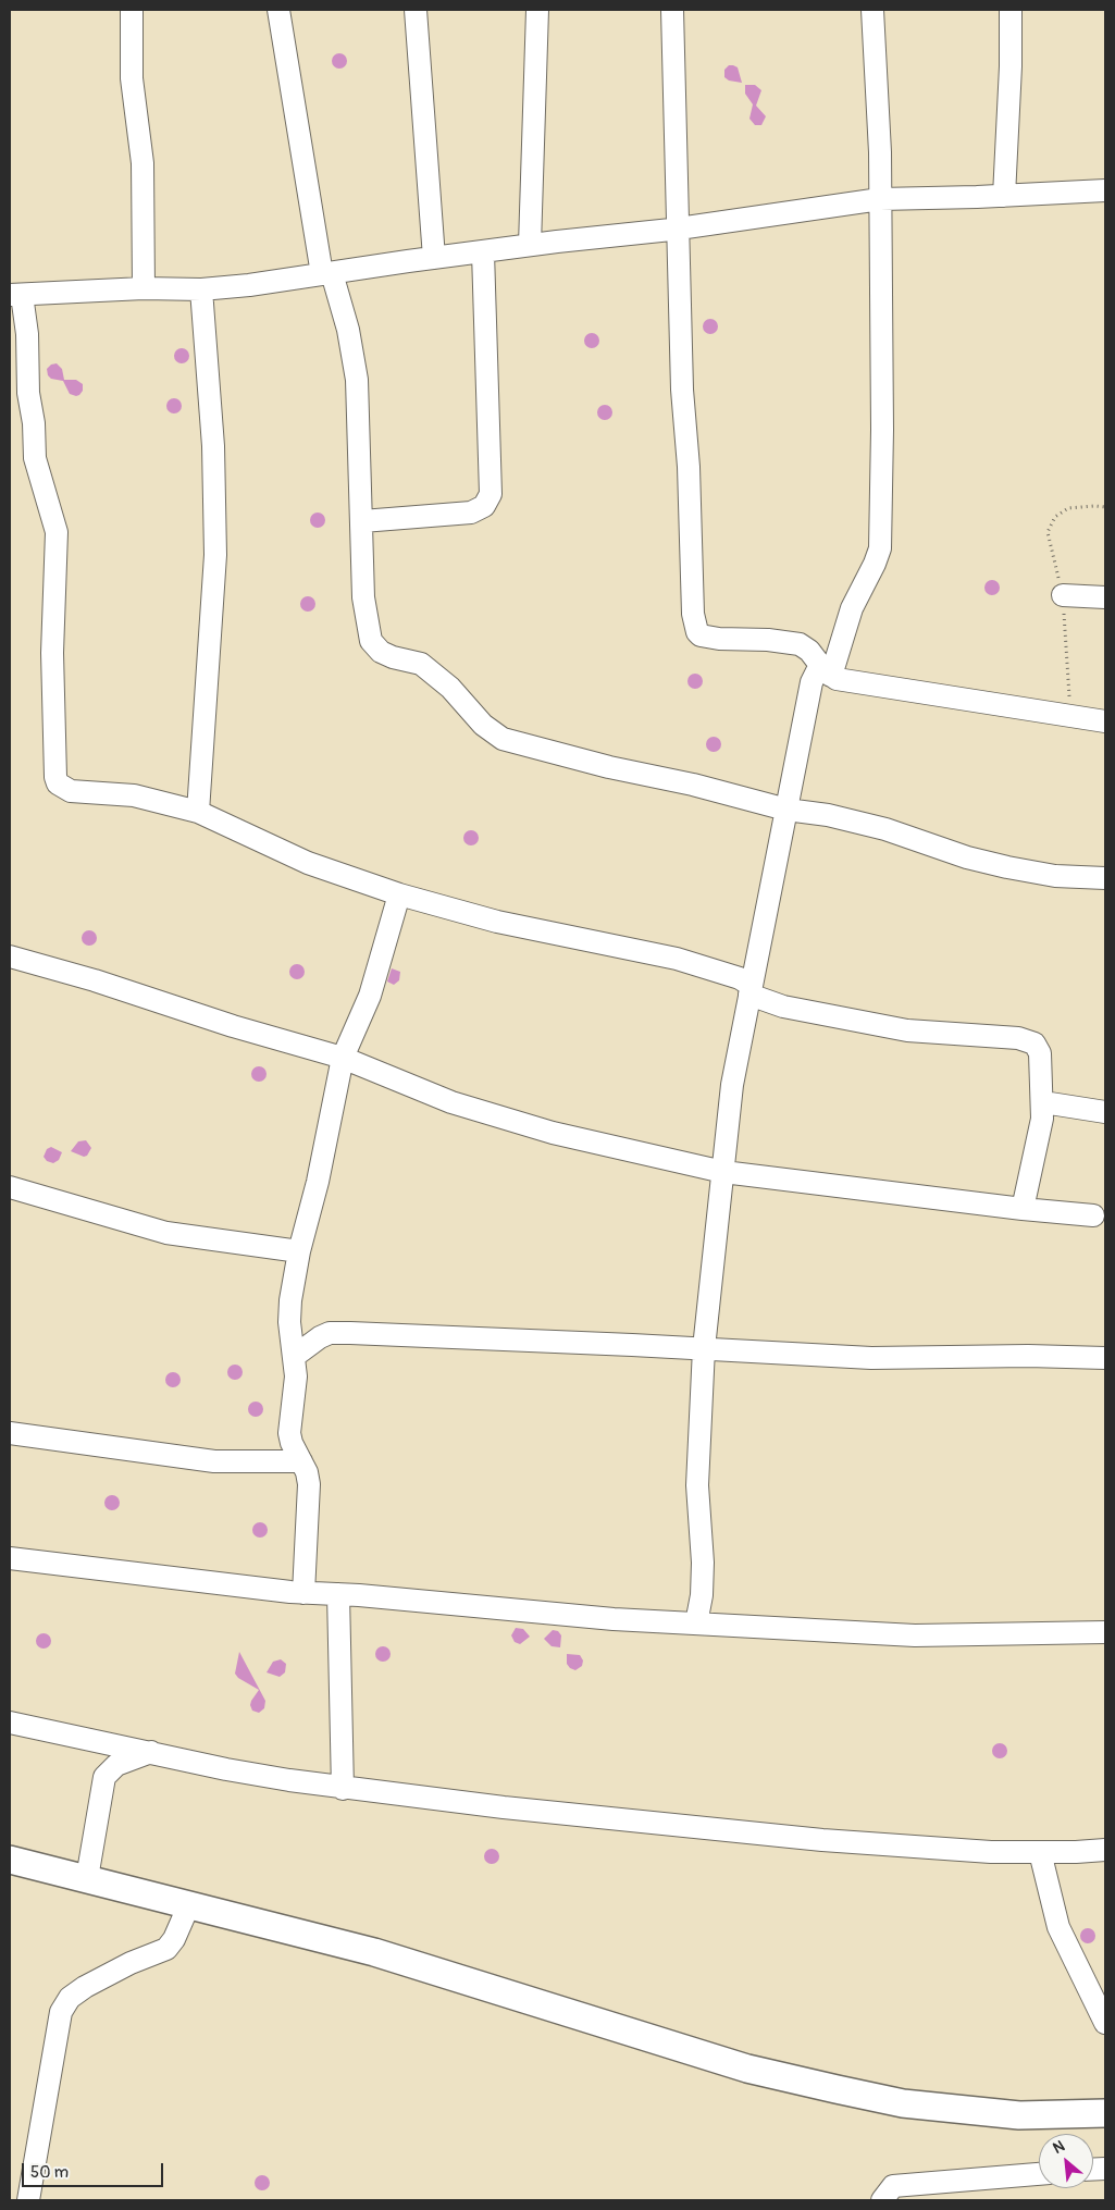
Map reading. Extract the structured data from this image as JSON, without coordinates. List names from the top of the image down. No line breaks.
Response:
{"scale_bar":"50 m","north":"top left"}
